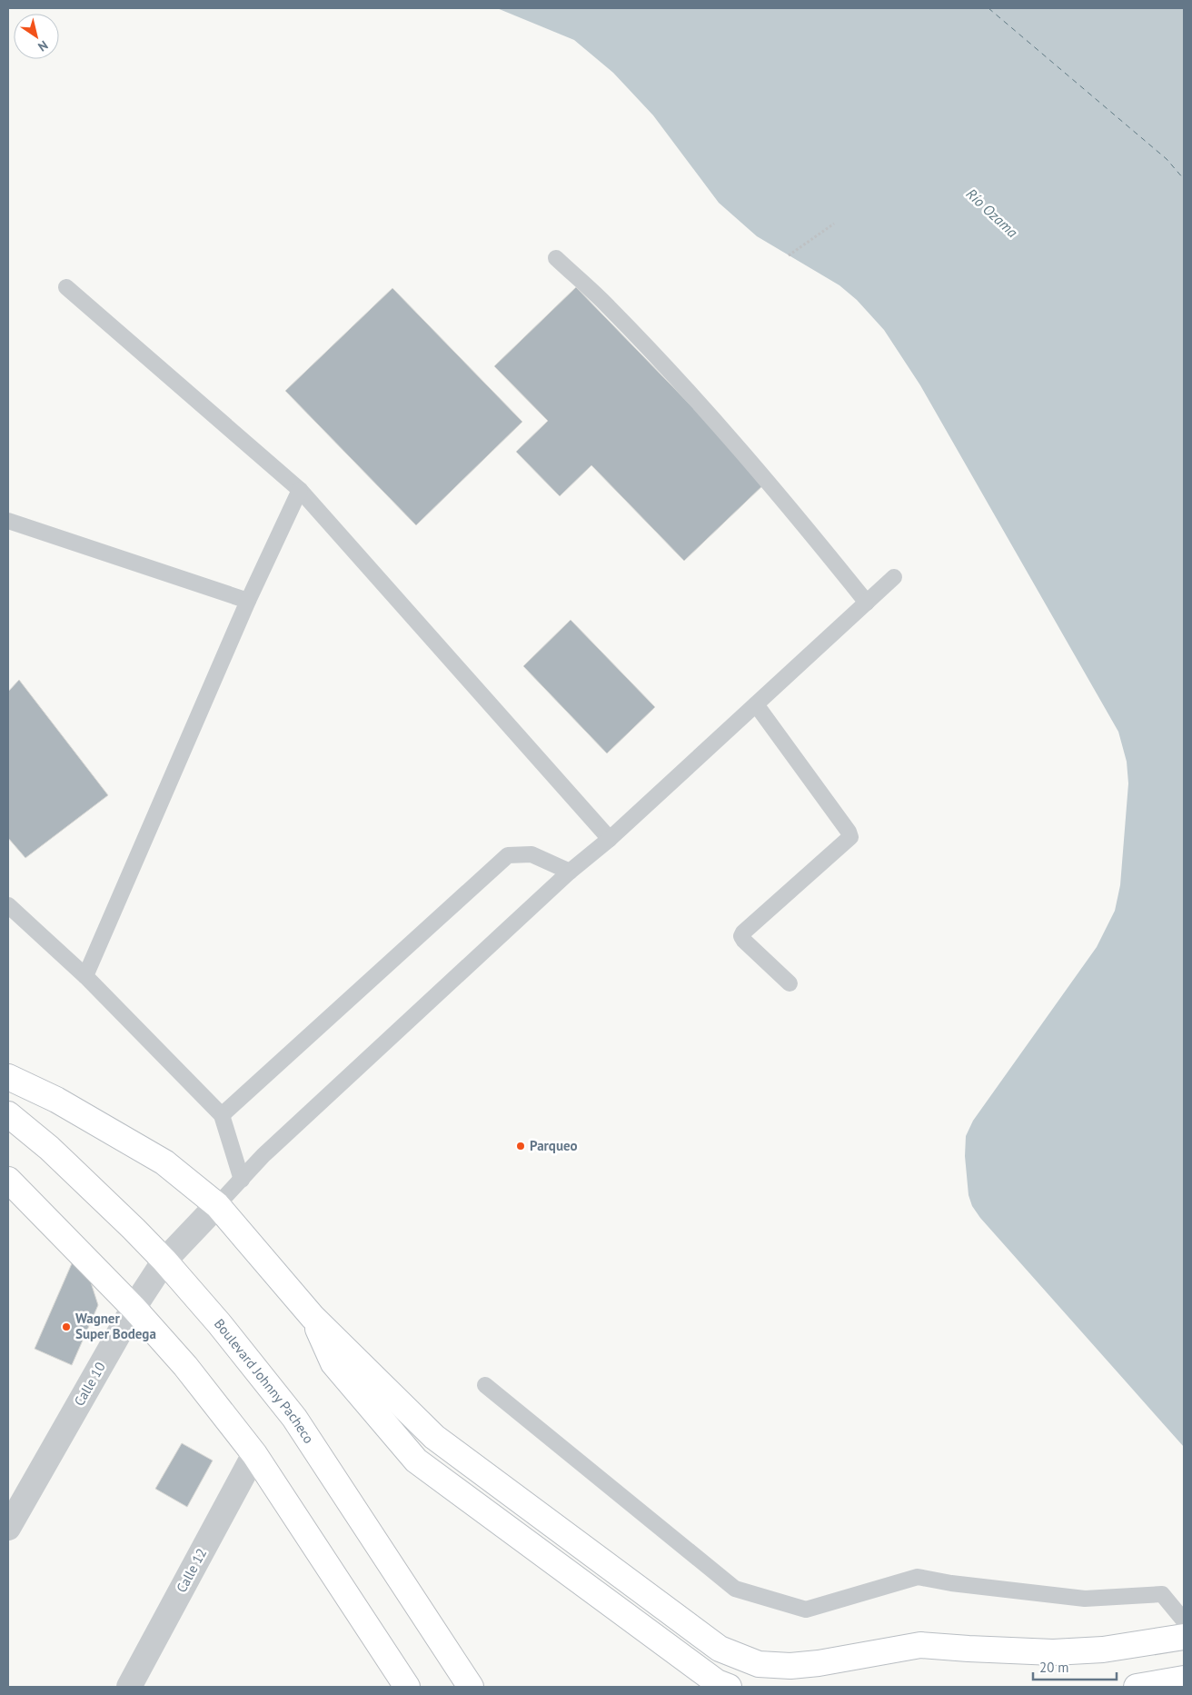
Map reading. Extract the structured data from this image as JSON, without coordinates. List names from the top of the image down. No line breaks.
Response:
{"streets":{"main road":["Boulevard Johnny Pacheco"],"street":["Calle 10","Calle 12"]},"crossings":[["Boulevard Johnny Pacheco","Calle 10"]],"water":["Río Ozama"],"places":["Parqueo","Wagner Super Bodega"],"scale_bar":"20 m","north":"bottom right"}
